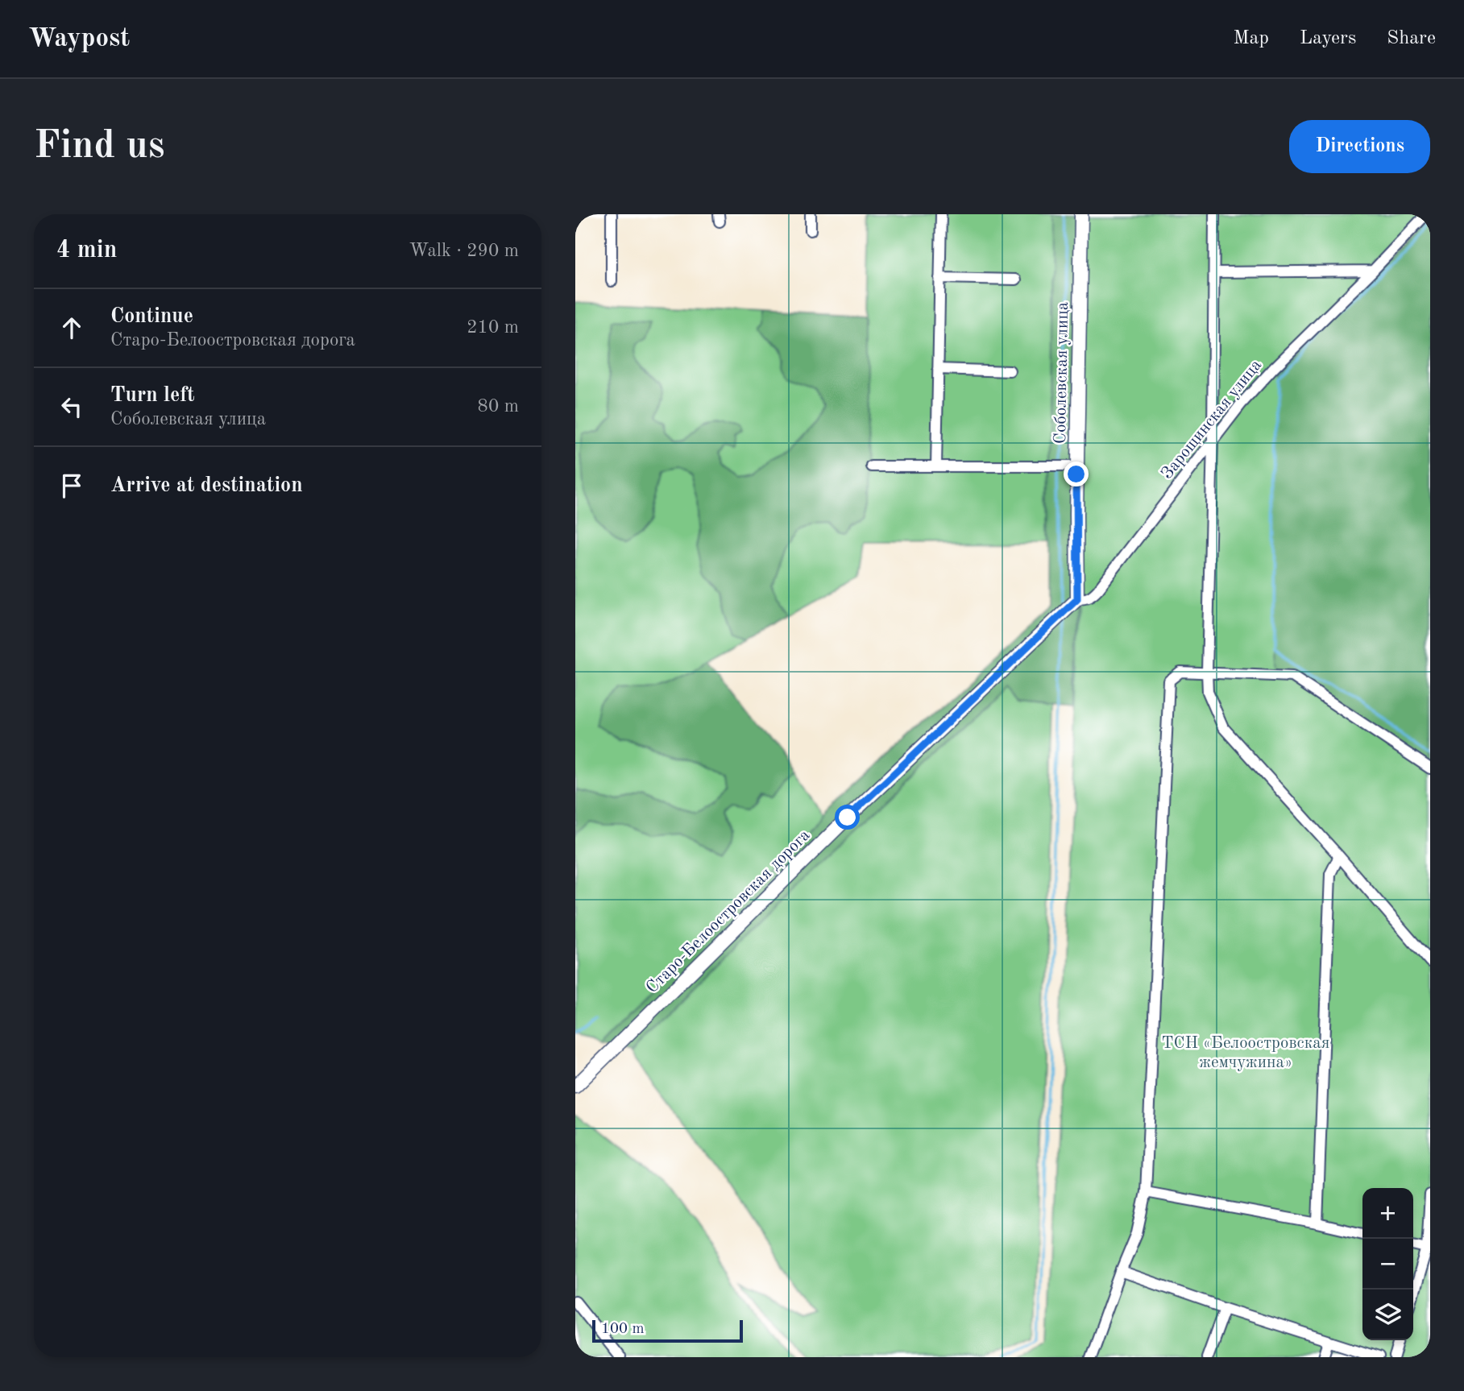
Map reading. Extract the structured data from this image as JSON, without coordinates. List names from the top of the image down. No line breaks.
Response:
{"streets":{"street":["Соболевская улица","Зарощинская улица","Старо-Белоостровская дорога"]},"crossings":[["Соболевская улица","Зарощинская улица"],["Соболевская улица","Старо-Белоостровская дорога"],["Зарощинская улица","Старо-Белоостровская дорога"]],"parks":["ТСН «Белоостровская жемчужина»"],"scale_bar":"100 m","page":{"header":"Waypost","nav":["Map","Layers","Share"],"buttons":"Directions","title":"Find us","heading":["4 min","Walk · 290 m"],"list":[["Continue","Старо-Белоостровская дорога","210 m"],["Turn left","Соболевская улица","80 m"],"Arrive at destination"],"map_buttons":["+","−"],"scale":"100 m"}}
